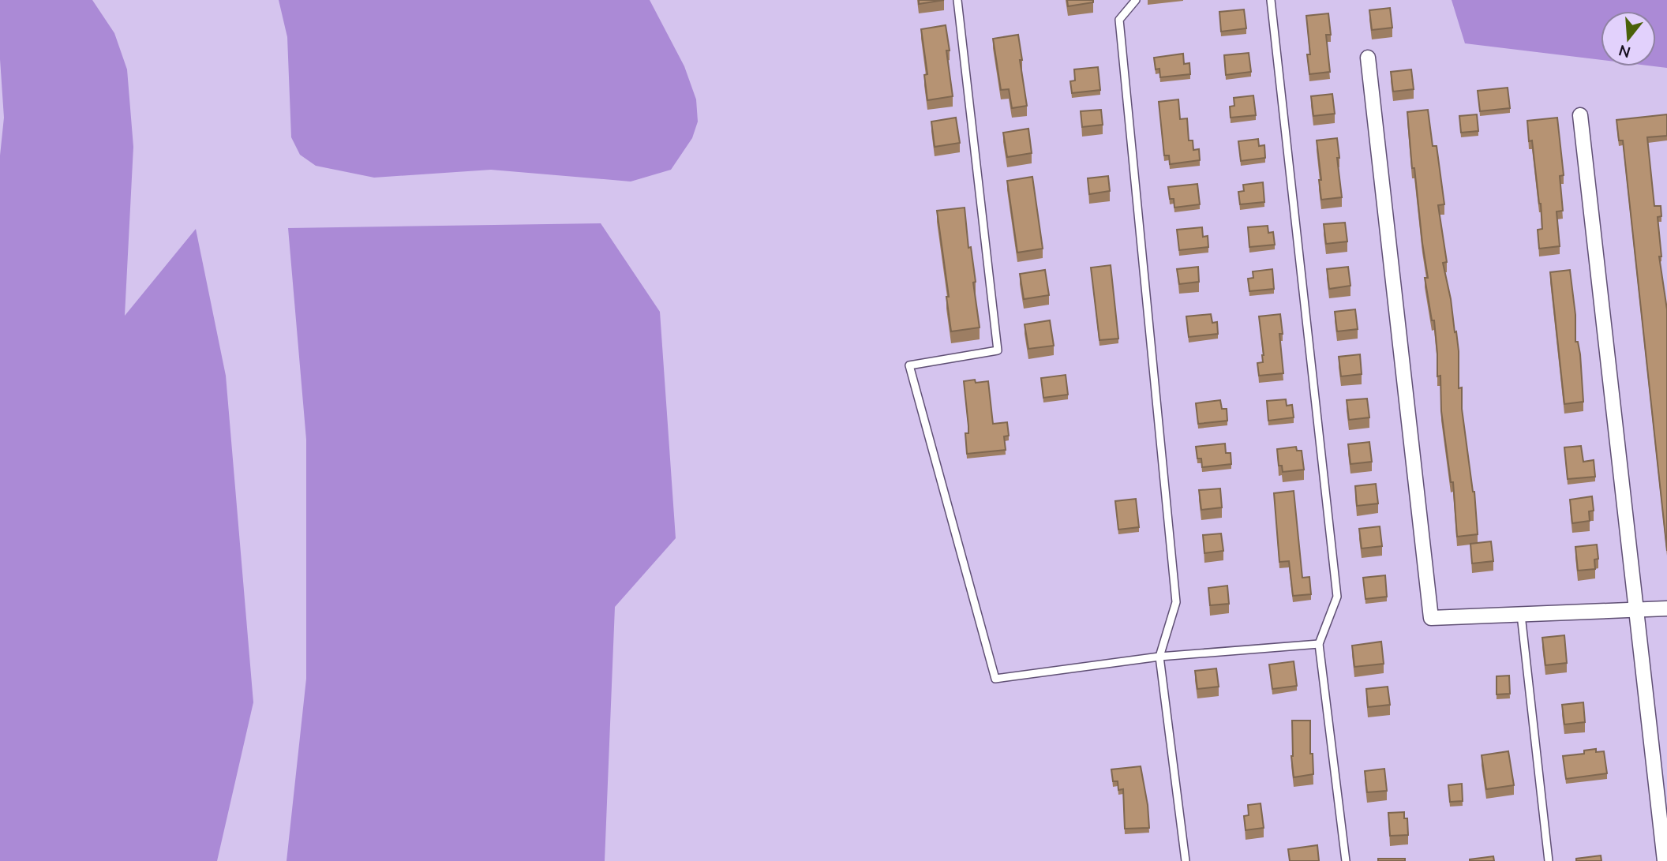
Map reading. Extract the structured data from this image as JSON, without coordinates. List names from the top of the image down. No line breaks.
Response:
{"north":"bottom"}
